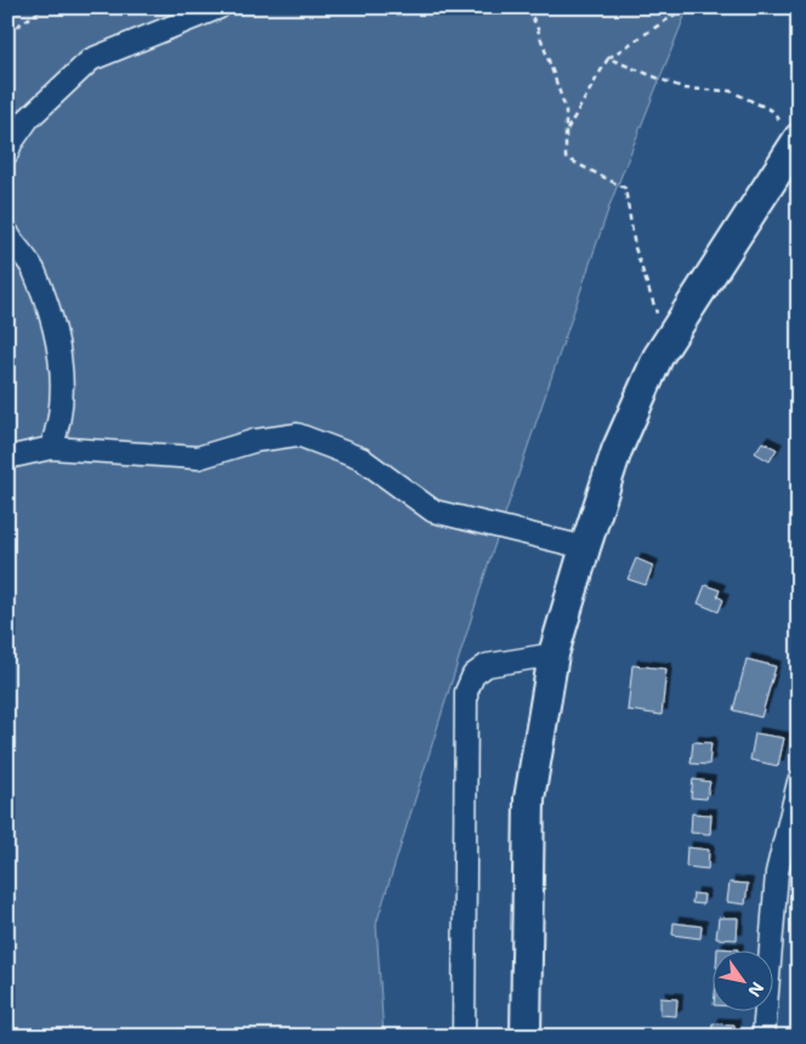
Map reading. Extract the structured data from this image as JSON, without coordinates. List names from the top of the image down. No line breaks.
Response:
{"north":"bottom right"}
